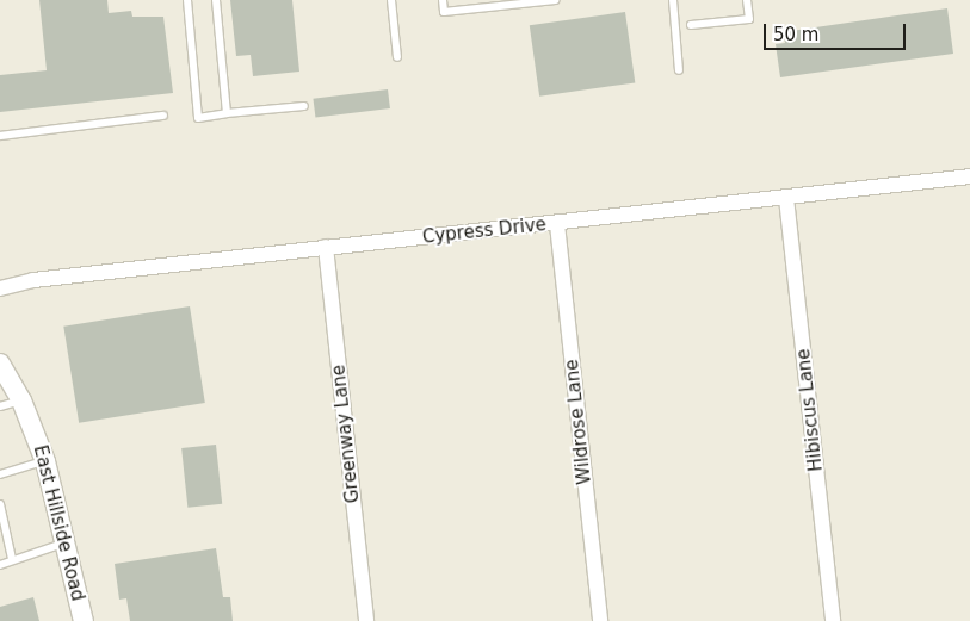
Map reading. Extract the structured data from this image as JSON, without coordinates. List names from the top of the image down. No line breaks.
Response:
{"streets":{"street":["Cypress Drive","Hibiscus Lane","Wildrose Lane","Greenway Lane","East Hillside Road"]},"crossings":[["Cypress Drive","Hibiscus Lane"],["Cypress Drive","Wildrose Lane"],["Cypress Drive","Greenway Lane"]],"scale_bar":"50 m"}
